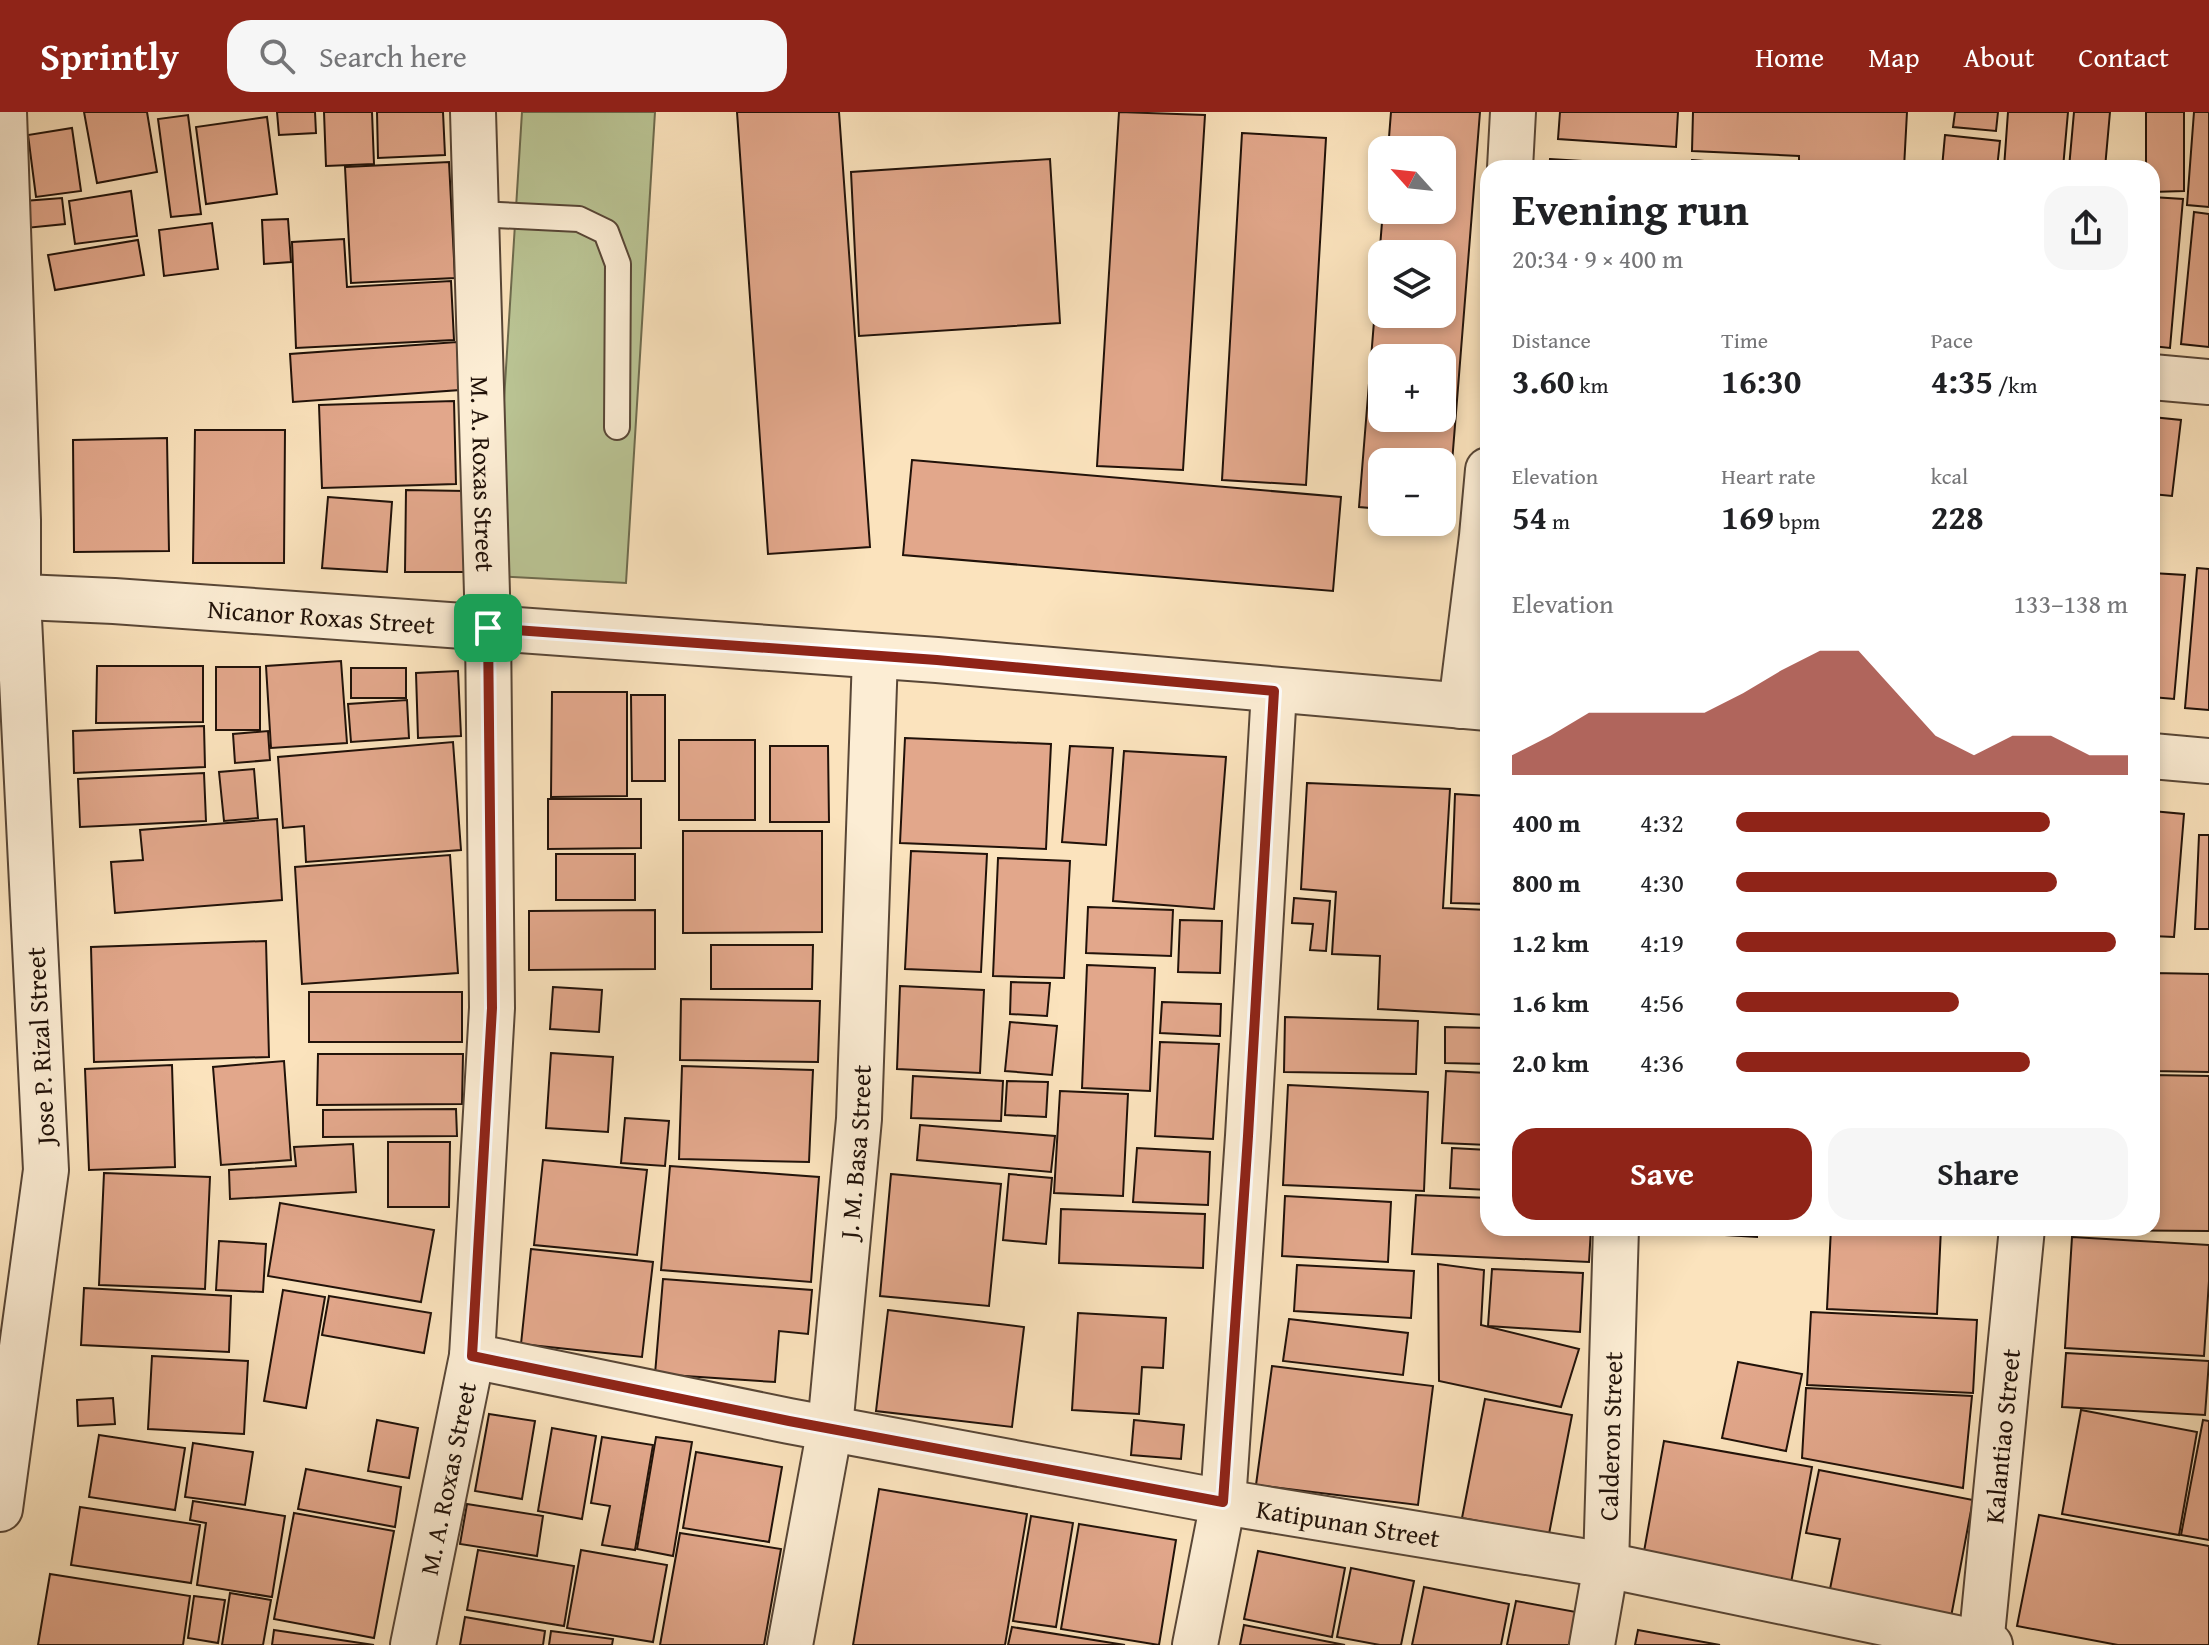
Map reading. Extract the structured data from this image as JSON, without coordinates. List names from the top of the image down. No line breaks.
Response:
{"streets":{"street":["M. A. Roxas Street","Nicanor Roxas Street","Jose P. Rizal Street","J. M. Basa Street","Calderon Street","Kalantiao Street","Katipunan Street"]},"crossings":[["M. A. Roxas Street","Nicanor Roxas Street"],["M. A. Roxas Street","Katipunan Street"],["Nicanor Roxas Street","Jose P. Rizal Street"],["Nicanor Roxas Street","J. M. Basa Street"],["J. M. Basa Street","Katipunan Street"],["Calderon Street","Katipunan Street"],["Kalantiao Street","Katipunan Street"]],"north":"top left","page":{"header":"Sprintly","search":"Search here","nav":["Home","Map","About","Contact"],"map_buttons":["+","−"],"heading":["Evening run","20:34 · 9 × 400 m"],"stats":[["Distance","3.60 km"],["Time","16:30"],["Pace","4:35 /km"],["Elevation","54 m"],["Heart rate","169 bpm"],["kcal","228"]],"chart":["Elevation","133–138 m"],"list":[{"name":"400 m","note":"4:32"},{"name":"800 m","note":"4:30"},{"name":"1.2 km","note":"4:19"},{"name":"1.6 km","note":"4:56"},{"name":"2.0 km","note":"4:36"}],"buttons":["Save","Share"]}}
